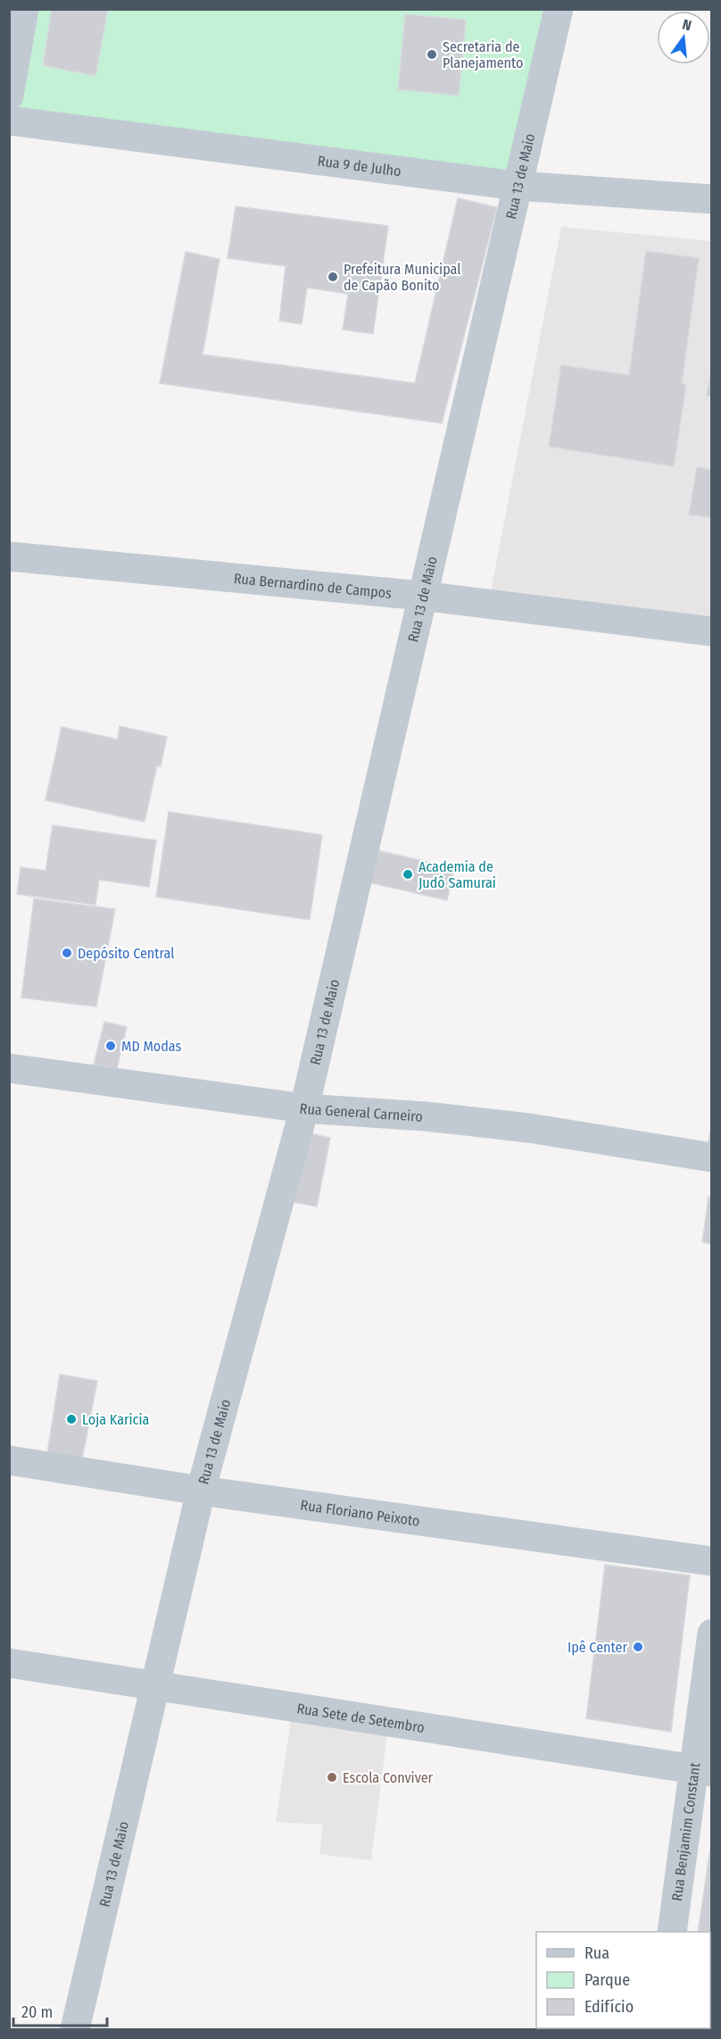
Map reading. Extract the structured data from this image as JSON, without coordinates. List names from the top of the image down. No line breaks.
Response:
{"streets":{"street":["Rua 9 de Julho","Rua 13 de Maio","Rua Bernardino de Campos","Rua General Carneiro","Rua Floriano Peixoto","Rua Sete de Setembro","Rua Benjamim Constant"]},"crossings":[["Rua 9 de Julho","Rua 13 de Maio"],["Rua 13 de Maio","Rua Bernardino de Campos"],["Rua 13 de Maio","Rua General Carneiro"],["Rua 13 de Maio","Rua Floriano Peixoto"],["Rua 13 de Maio","Rua Sete de Setembro"],["Rua Sete de Setembro","Rua Benjamim Constant"]],"places":["Secretaria de Planejamento","Prefeitura Municipal de Capão Bonito","Academia de Judô Samurai","Depósito Central","MD Modas","Loja Karicia","Ipê Center","Escola Conviver"],"legend":["Rua","Parque","Edifício"],"scale_bar":"20 m","north":"top"}
